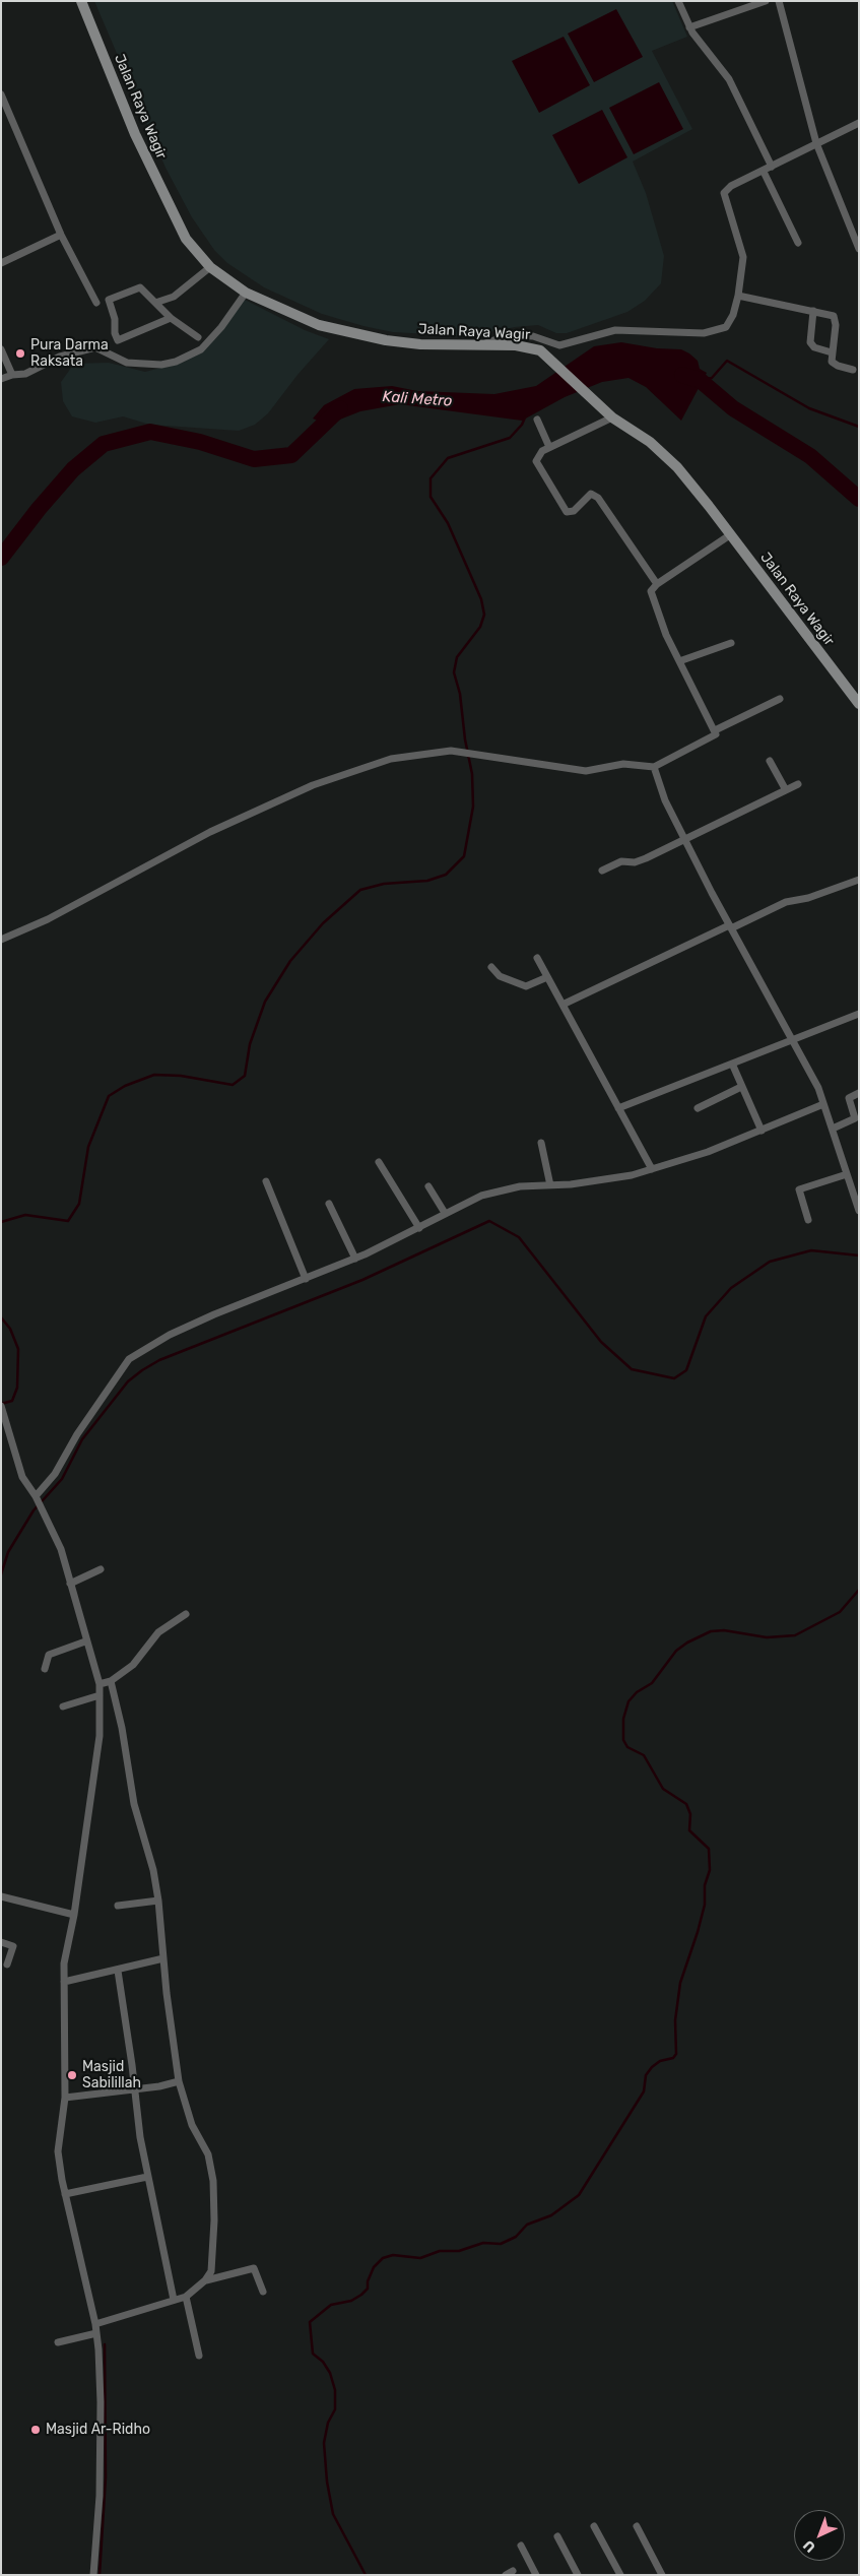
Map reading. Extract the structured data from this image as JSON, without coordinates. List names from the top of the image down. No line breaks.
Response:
{"streets":{"main road":["Jalan Raya Wagir"]},"water":["Kali Metro"],"places":["Pura Darma Raksata","Masjid Sabilillah","Masjid Ar-Ridho"],"north":"bottom left"}
